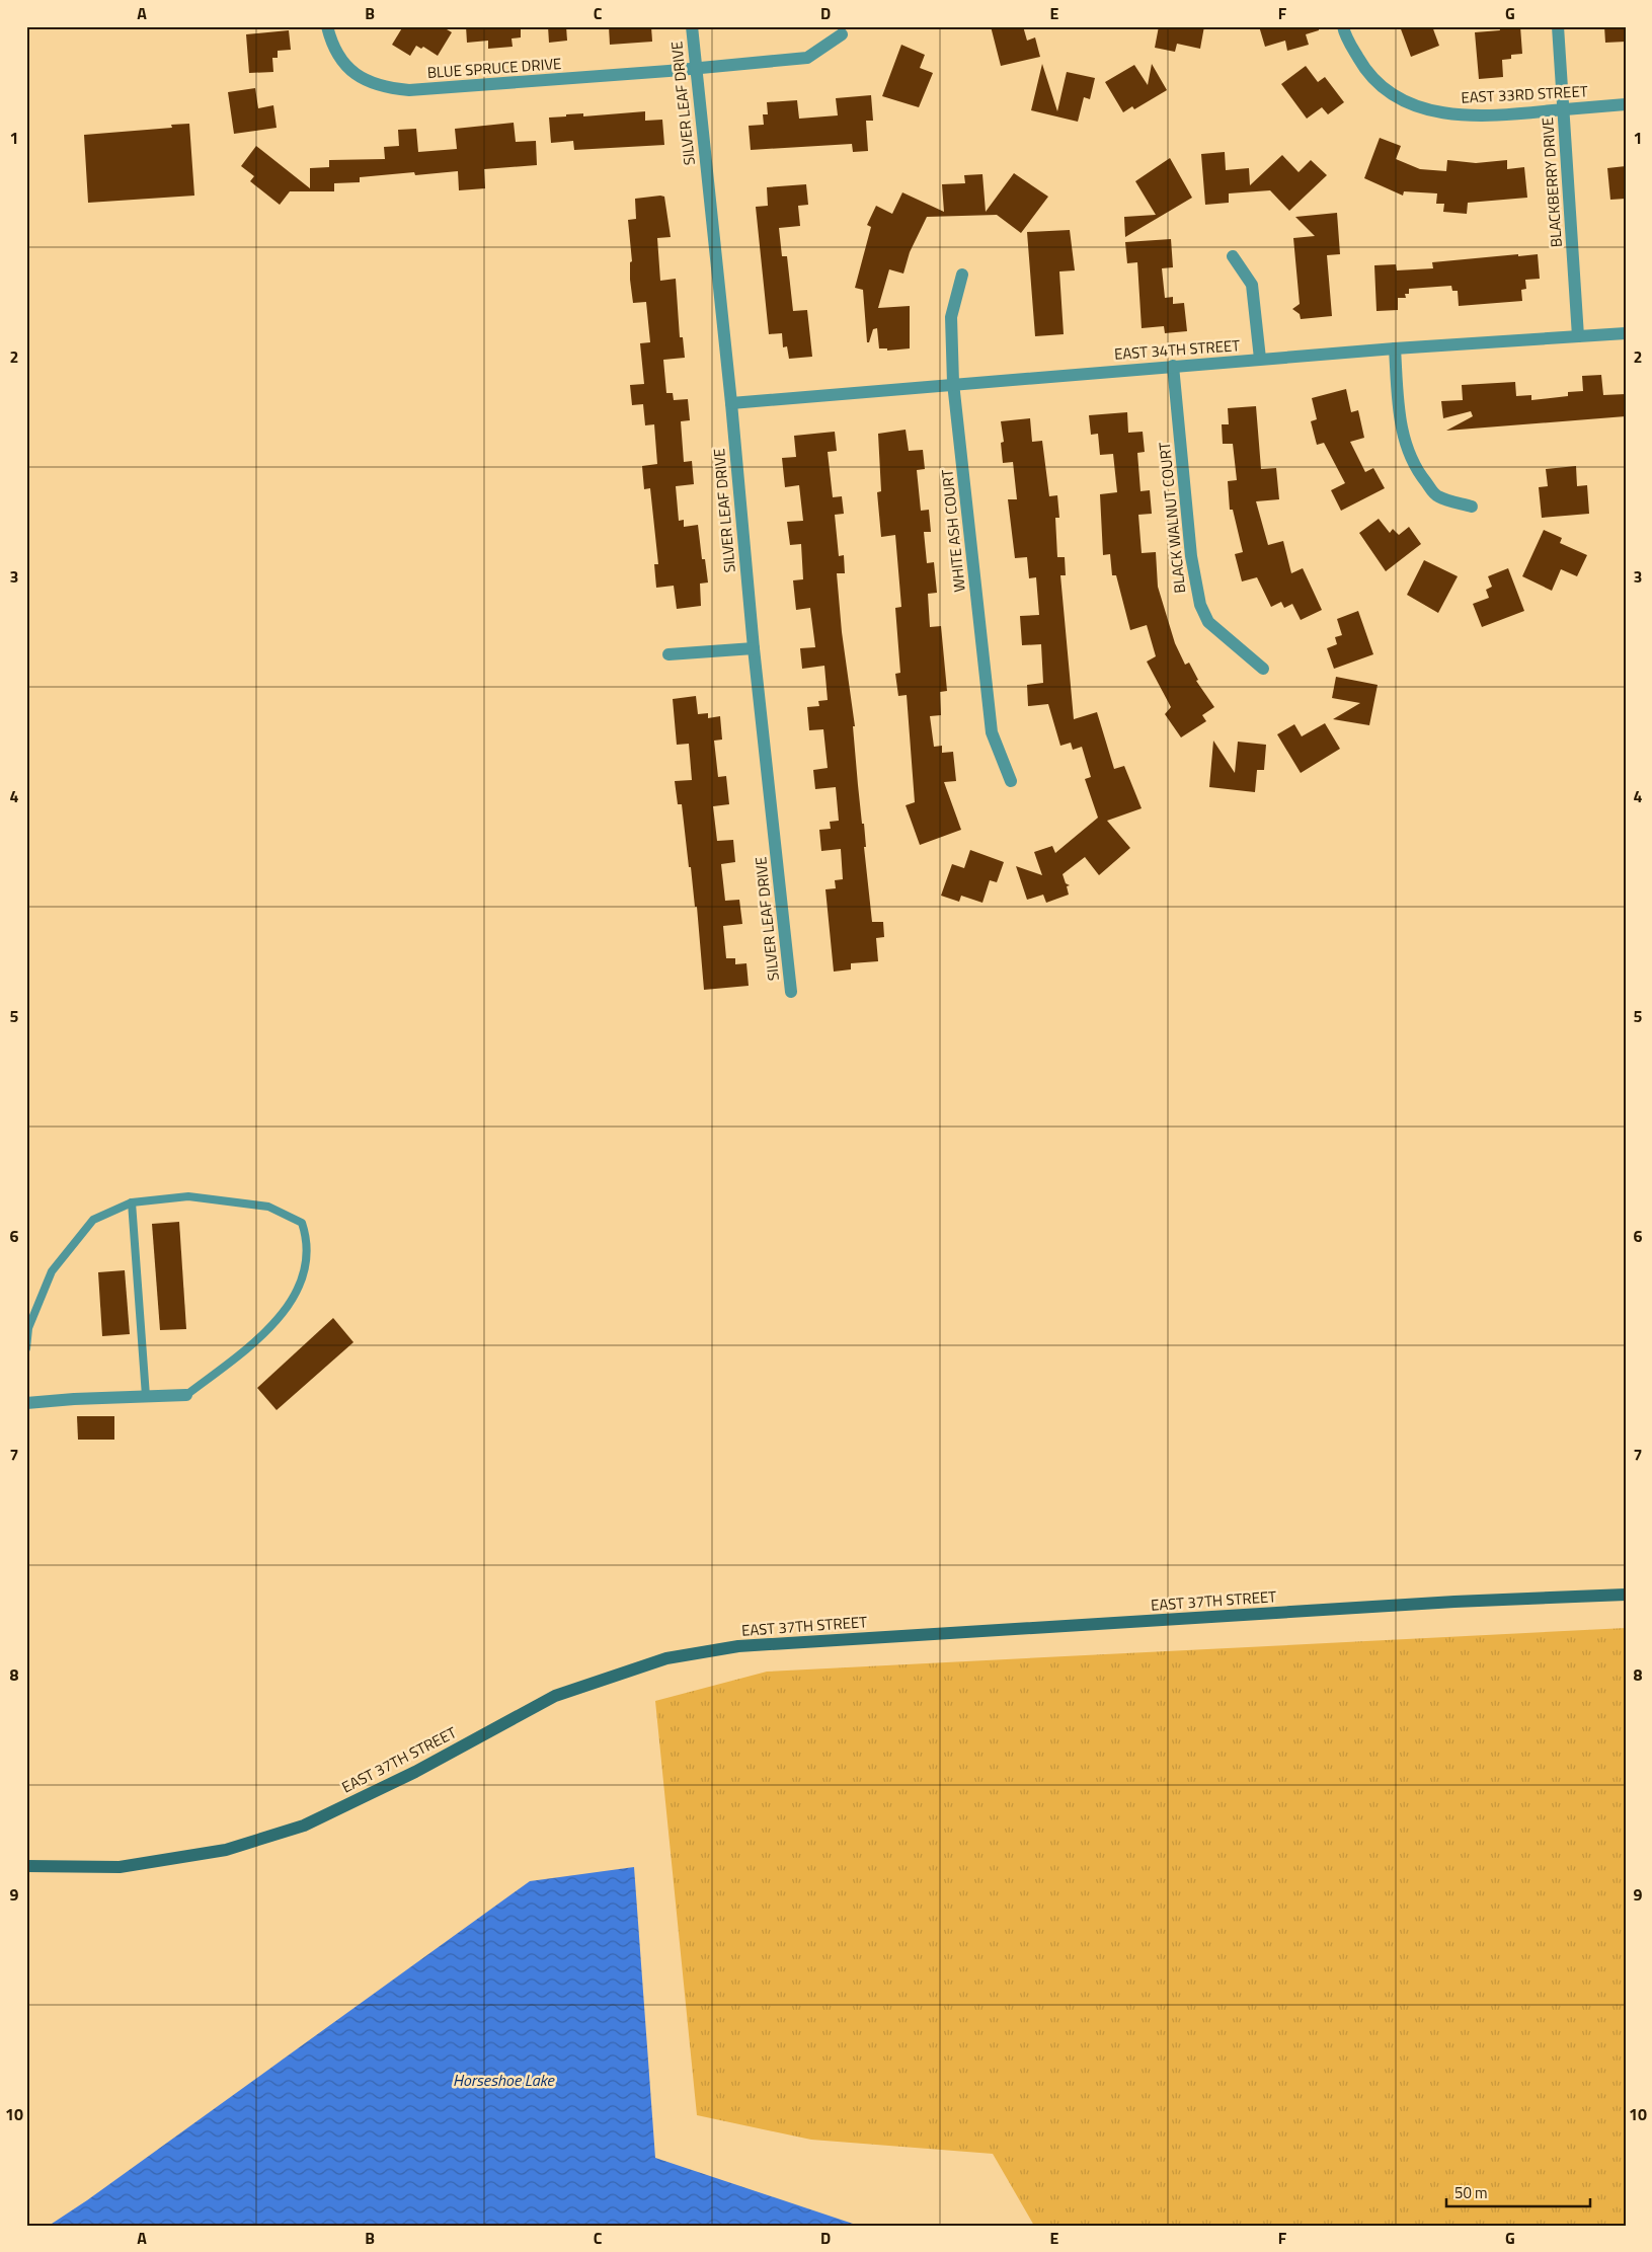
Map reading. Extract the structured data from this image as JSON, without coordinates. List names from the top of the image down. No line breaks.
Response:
{"streets":{"main road":["EAST 37TH STREET"],"street":["BLUE SPRUCE DRIVE","EAST 33RD STREET","SILVER LEAF DRIVE","BLACKBERRY DRIVE","EAST 34TH STREET","BLACK WALNUT COURT","WHITE ASH COURT"]},"crossings":[["BLUE SPRUCE DRIVE","SILVER LEAF DRIVE"],["EAST 33RD STREET","BLACKBERRY DRIVE"],["SILVER LEAF DRIVE","EAST 34TH STREET"],["BLACKBERRY DRIVE","EAST 34TH STREET"],["EAST 34TH STREET","BLACK WALNUT COURT"],["EAST 34TH STREET","WHITE ASH COURT"]],"water":["Horseshoe Lake"],"scale_bar":"50 m","grid":{"columns":["A","B","C","D","E","F","G"],"rows":["1","2","3","4","5","6","7","8","9","10"]}}
